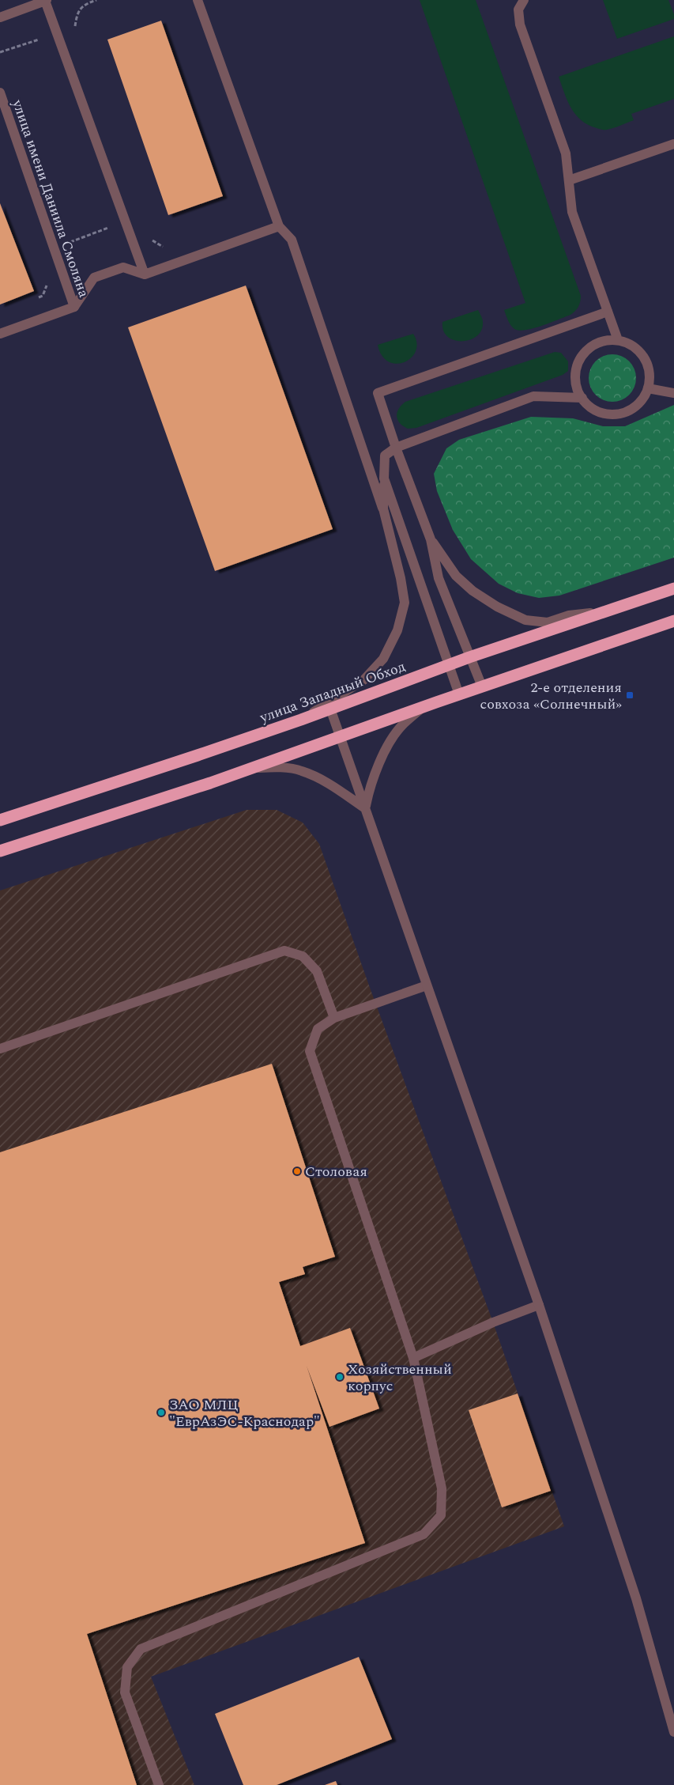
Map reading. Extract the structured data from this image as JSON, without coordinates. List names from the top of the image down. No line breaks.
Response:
{"streets":{"highway":["улица Западный Обход"],"street":["улица имени Даниила Смоляна"]},"places":{"transit":["2-е отделения совхоза «Солнечный»"],"other":["Столовая","Хозяйственный корпус","ЗАО МЛЦ \"ЕврАзЭС-Краснодар\""]}}
